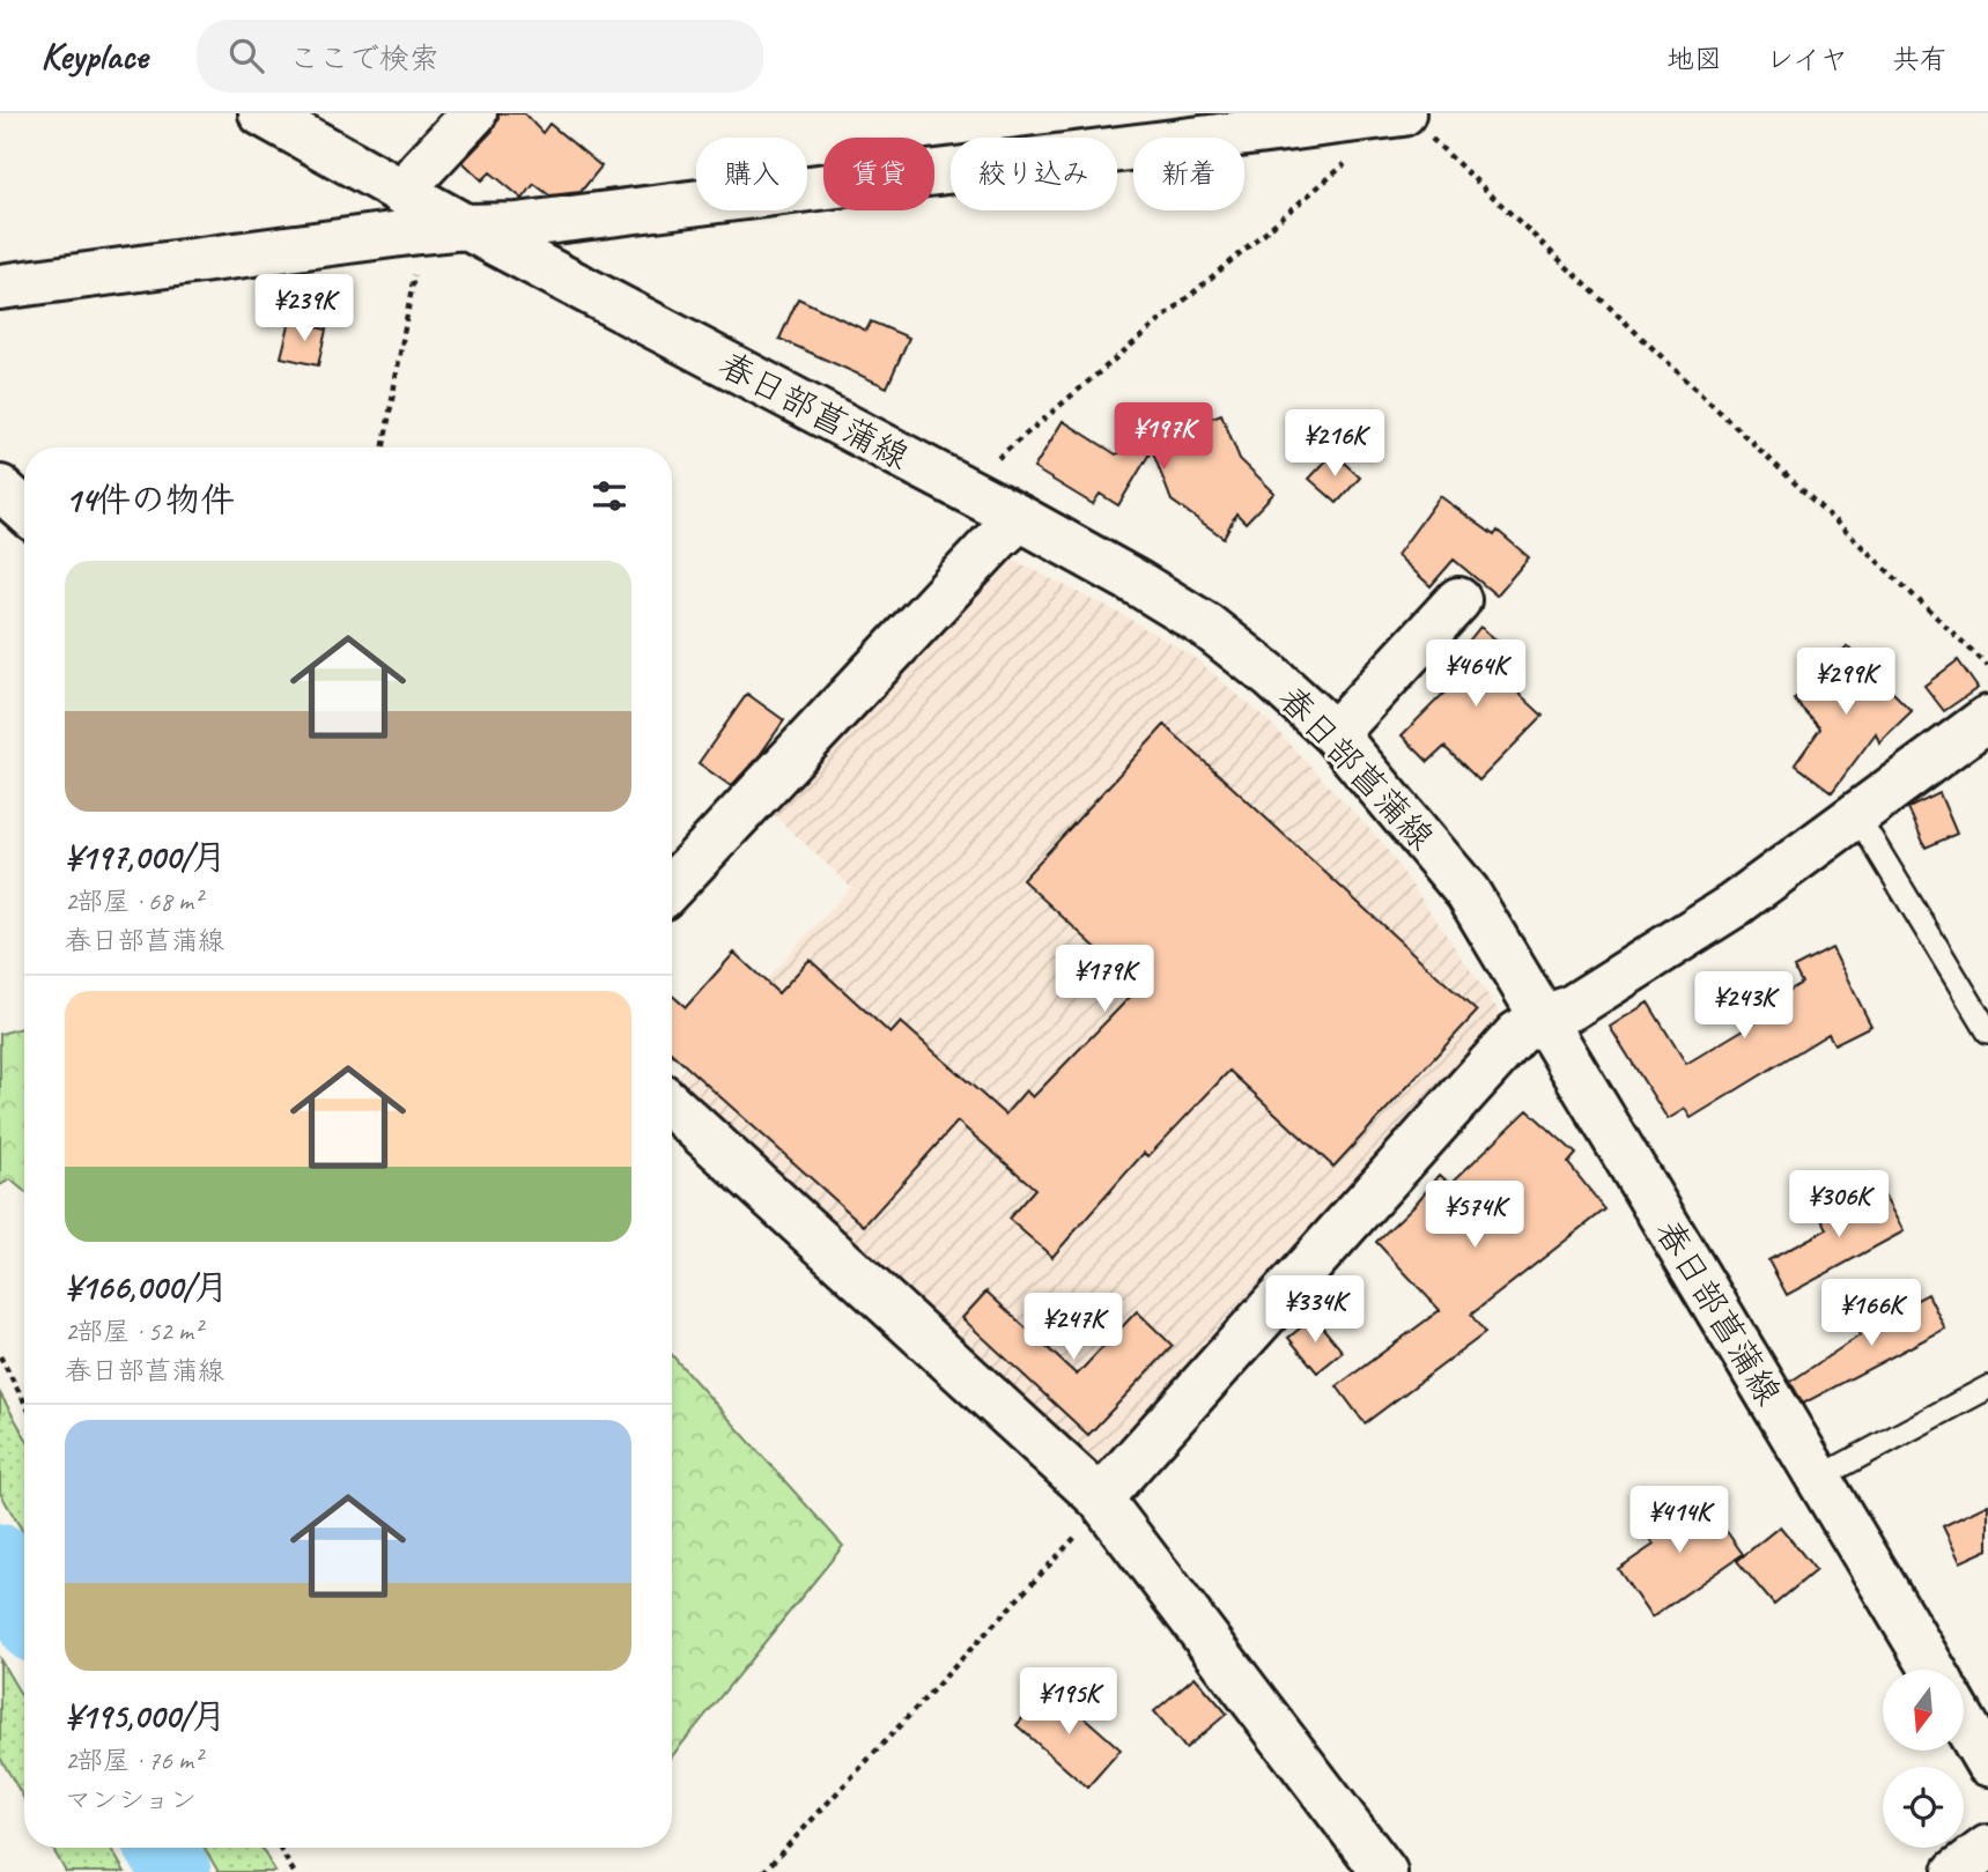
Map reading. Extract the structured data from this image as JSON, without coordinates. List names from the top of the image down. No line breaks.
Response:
{"streets":{"street":["春日部菖蒲線"]},"north":"bottom","page":{"header":"Keyplace","search":"ここで検索","nav":["地図","レイヤ","共有"],"chip":["購入","賃貸","絞り込み","新着"],"price":["¥239K","¥197K","¥216K","¥464K","¥299K","¥179K","¥243K","¥306K","¥574K","¥334K","¥166K","¥247K","¥414K","¥195K"],"heading":"14件の物件","list":[{"name":"¥197,000/月","note":"2部屋 · 68 m² · 春日部菖蒲線"},{"name":"¥166,000/月","note":"2部屋 · 52 m² · 春日部菖蒲線"},{"name":"¥195,000/月","note":"2部屋 · 76 m² · マンション"}]}}
